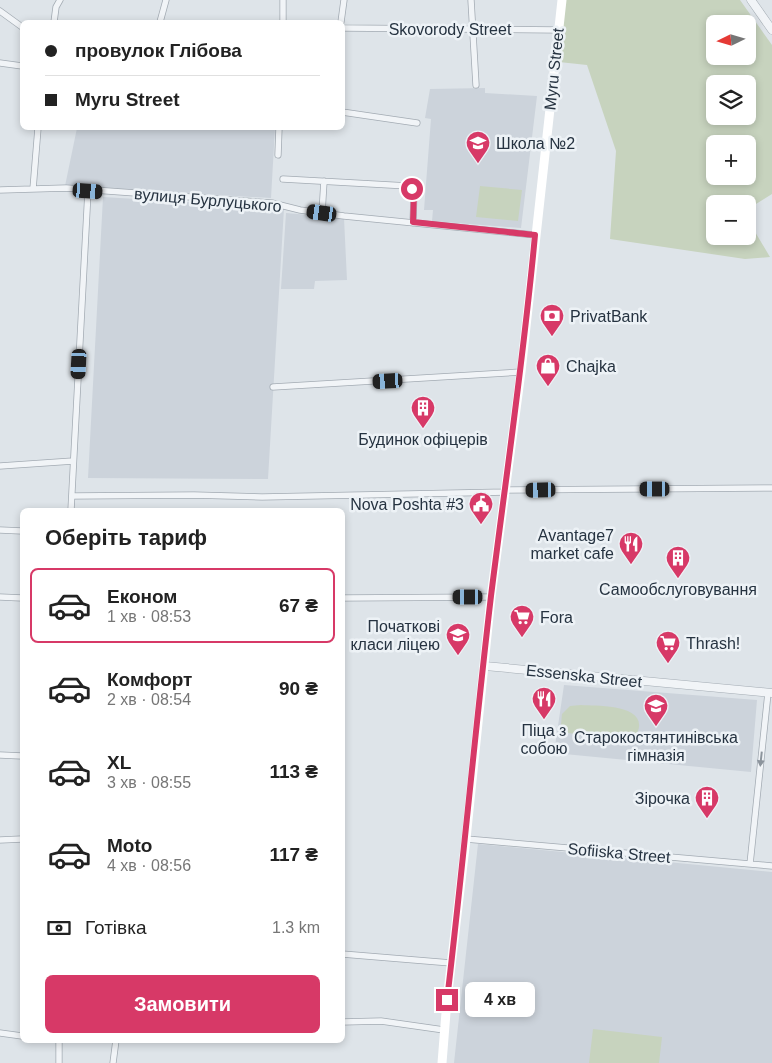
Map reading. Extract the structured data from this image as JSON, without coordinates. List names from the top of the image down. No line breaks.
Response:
{"streets":{"main road":["Myru Street"],"street":["Skovorody Street","вулиця Бурлуцького","Essenska Street","Sofiiska Street"]},"crossings":[["Skovorody Street","Myru Street"],["Myru Street","вулиця Бурлуцького"],["Myru Street","Essenska Street"],["Myru Street","Sofiiska Street"]],"places":{"school or university":["Школа №2","Початкові класи ліцею","Старокостянтинівська гімназія"],"bank":["PrivatBank"],"shop":["Сhajka"],"building":["Будинок офіцерів","Самообслуговування","Зірочка"],"public building":["Nova Poshta #3"],"restaurant":["Avantage7 market cafe","Піца з собою"],"supermarket":["Fora","Thrash!"]},"north":"left","page":{"map_buttons":["+","−"],"banner":["провулок Глібова","Myru Street"],"heading":"Оберіть тариф","list":[{"name":"Економ","note":"1 хв · 08:53","value":"67 ₴"},{"name":"Комфорт","note":"2 хв · 08:54","value":"90 ₴"},{"name":"XL","note":"3 хв · 08:55","value":"113 ₴"},{"name":"Moto","note":"4 хв · 08:56","value":"117 ₴"}],"pay":["Готівка","1.3 km"],"buttons":"Замовити","bubble":"4 хв"}}
